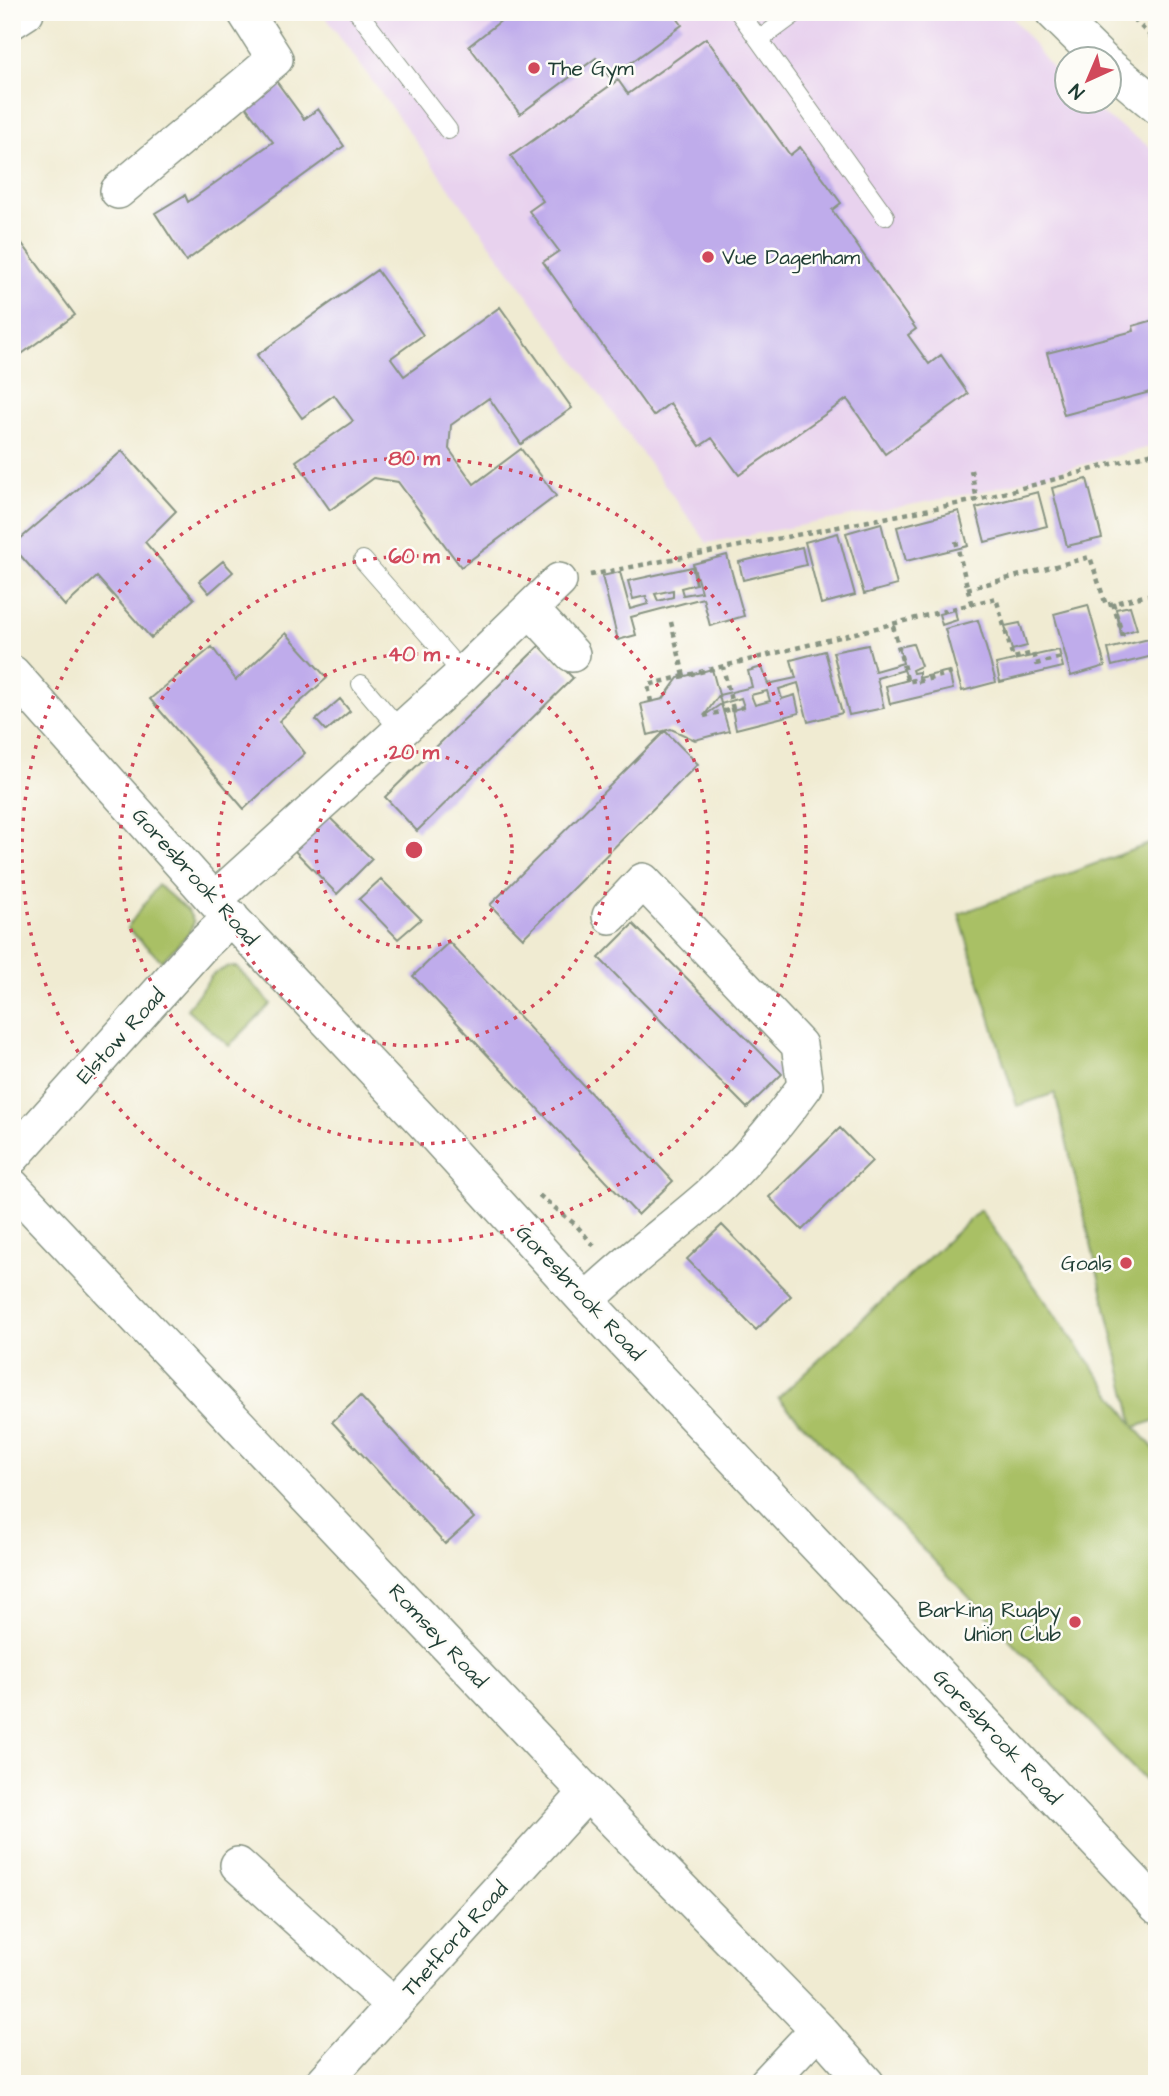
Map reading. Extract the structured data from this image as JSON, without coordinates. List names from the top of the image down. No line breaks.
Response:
{"streets":{"street":["Goresbrook Road","Elstow Road","Romsey Road","Thetford Road"]},"crossings":[["Goresbrook Road","Elstow Road"],["Romsey Road","Thetford Road"]],"places":["The Gym","Vue Dagenham","Goals","Barking Rugby Union Club"],"north":"bottom left","rings":["80 m","60 m","40 m","20 m"]}
